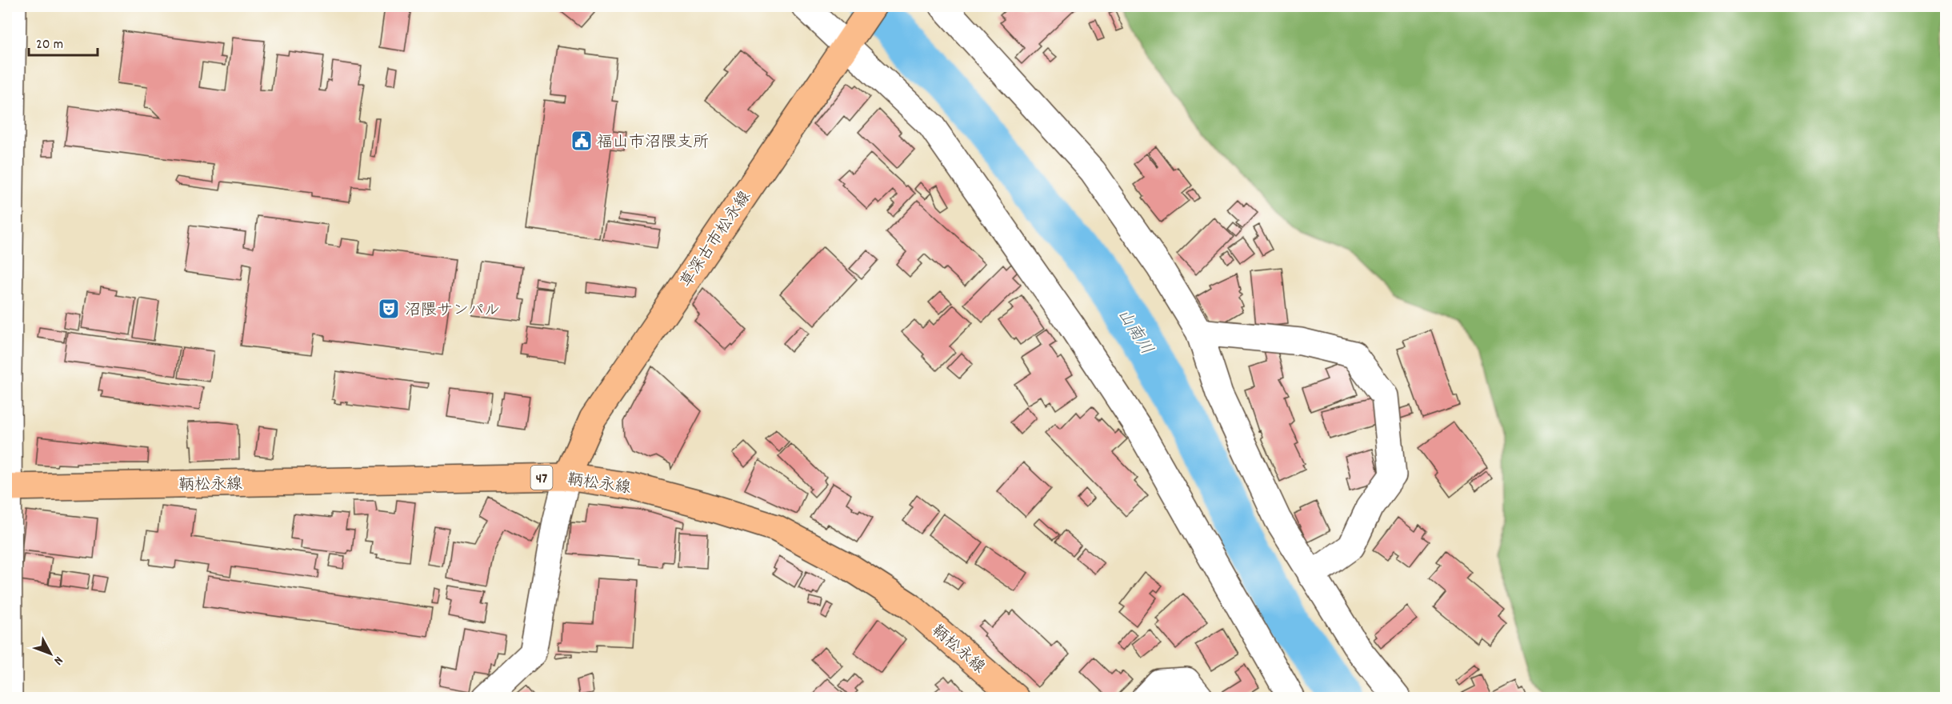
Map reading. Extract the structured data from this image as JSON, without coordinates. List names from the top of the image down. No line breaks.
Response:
{"streets":{"main road":["草深古市松永線","47","鞆松永線"]},"crossings":[["草深古市松永線","鞆松永線"]],"water":["山南川"],"places":{"public building":["福山市沼隈支所"],"theatre":["沼隈サンパル"]},"scale_bar":"20 m","north":"bottom right"}
